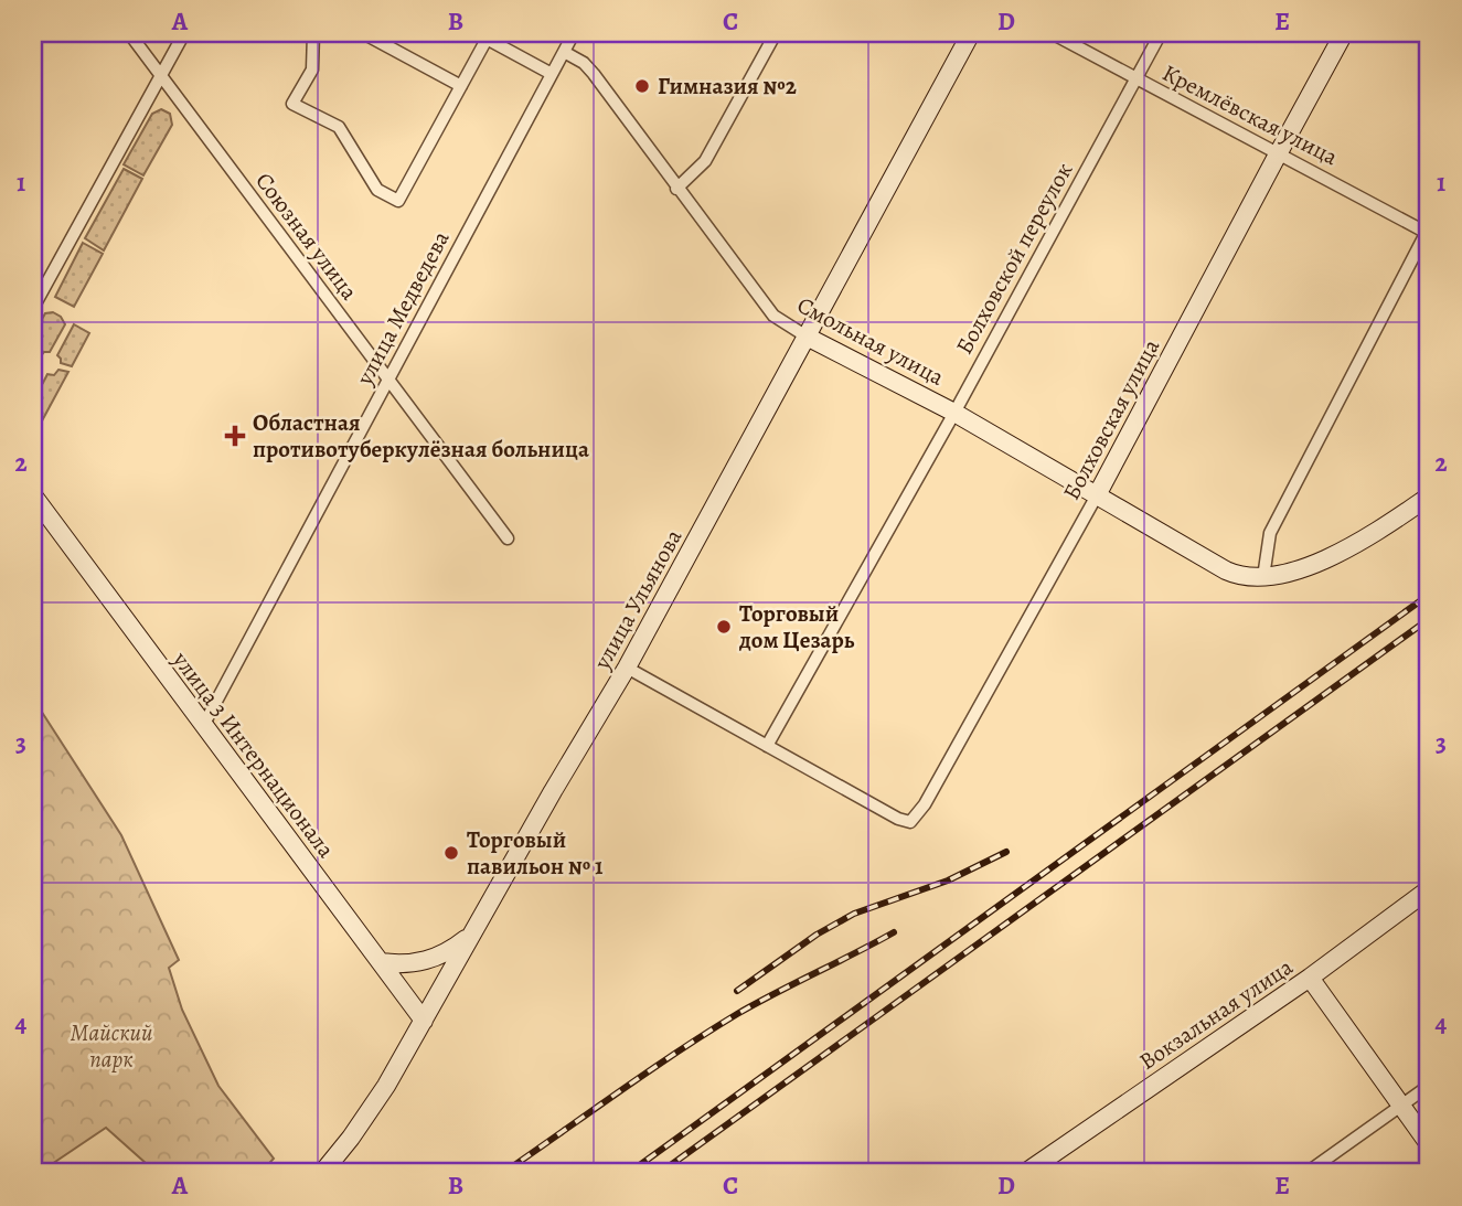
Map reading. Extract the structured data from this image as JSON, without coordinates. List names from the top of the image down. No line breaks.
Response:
{"streets":{"main road":["Смольная улица","Болховская улица","улица Ульянова","улица 3 Интернационала","Вокзальная улица"],"street":["Кремлёвская улица","Союзная улица","Болховской переулок","улица Медведева"]},"crossings":[["Кремлёвская улица","Болховской переулок"],["Кремлёвская улица","Болховская улица"],["Союзная улица","улица Медведева"],["Болховской переулок","Смольная улица"],["Болховской переулок","Болховская улица"],["улица Медведева","Смольная улица"],["улица Медведева","улица 3 Интернационала"],["Смольная улица","Болховская улица"],["Смольная улица","улица Ульянова"],["улица Ульянова","улица 3 Интернационала"]],"parks":["Майский парк"],"places":{"other":["Гимназия №2","Торговый дом Цезарь","Торговый павильон № 1"],"health":["Областная противотуберкулёзная больница"]},"grid":{"columns":["A","B","C","D","E"],"rows":["1","2","3","4"]}}
